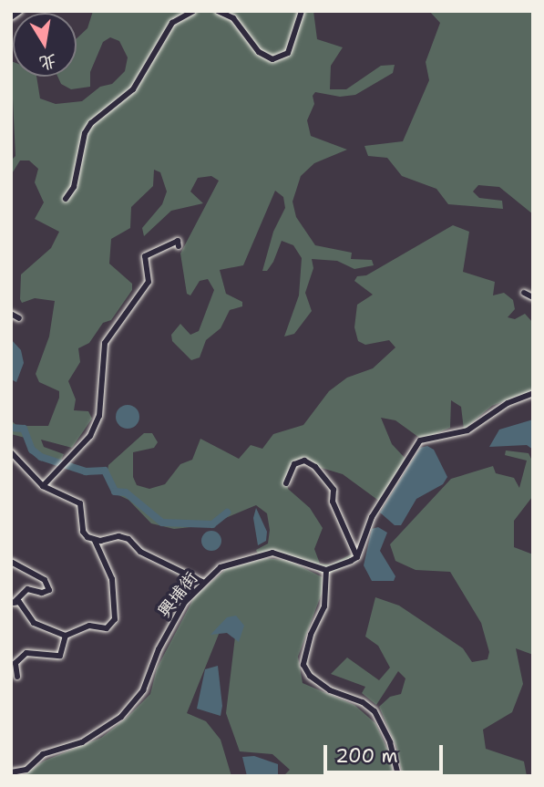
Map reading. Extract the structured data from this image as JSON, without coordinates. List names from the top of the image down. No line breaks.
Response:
{"streets":{"street":["興埔街"]},"scale_bar":"200 m","north":"bottom"}
